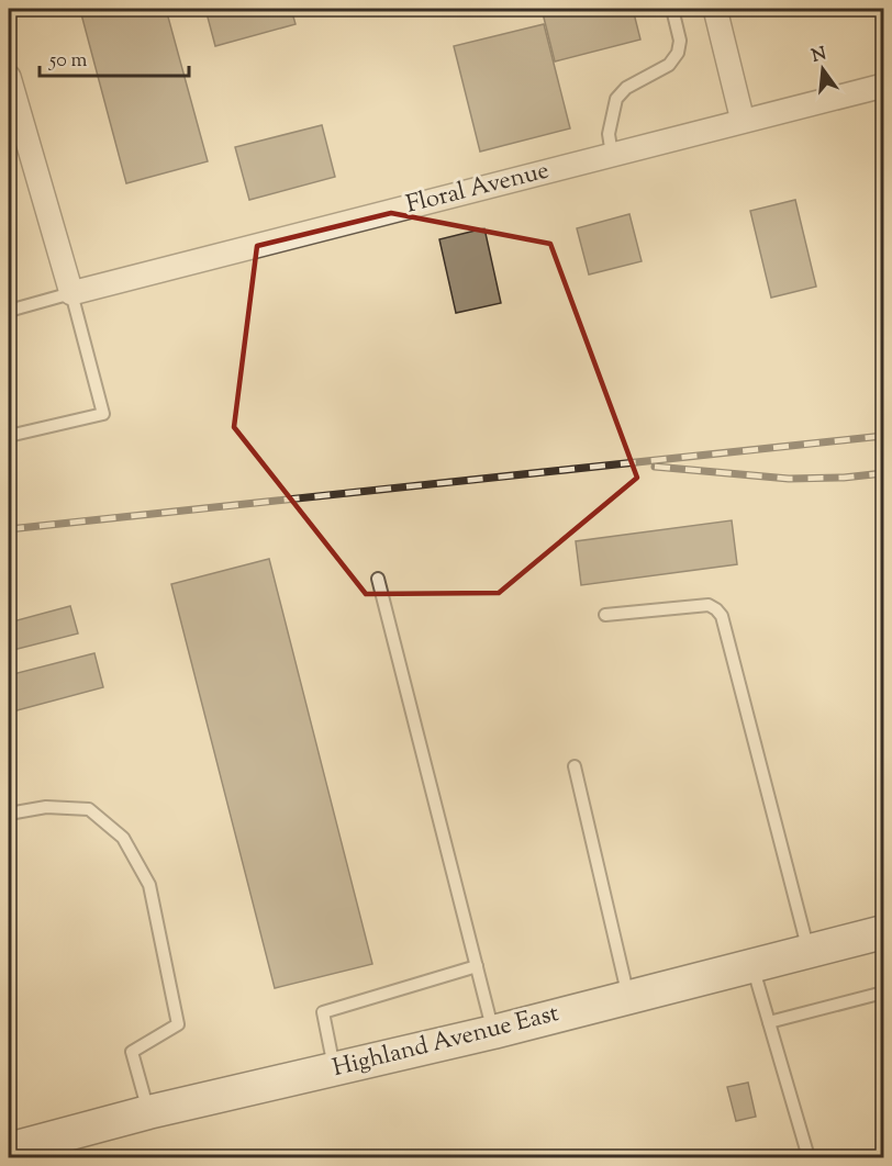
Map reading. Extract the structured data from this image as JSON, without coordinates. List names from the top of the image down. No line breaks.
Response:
{"streets":{"street":["Floral Avenue","Highland Avenue East"]},"scale_bar":"50 m","north":"top"}
